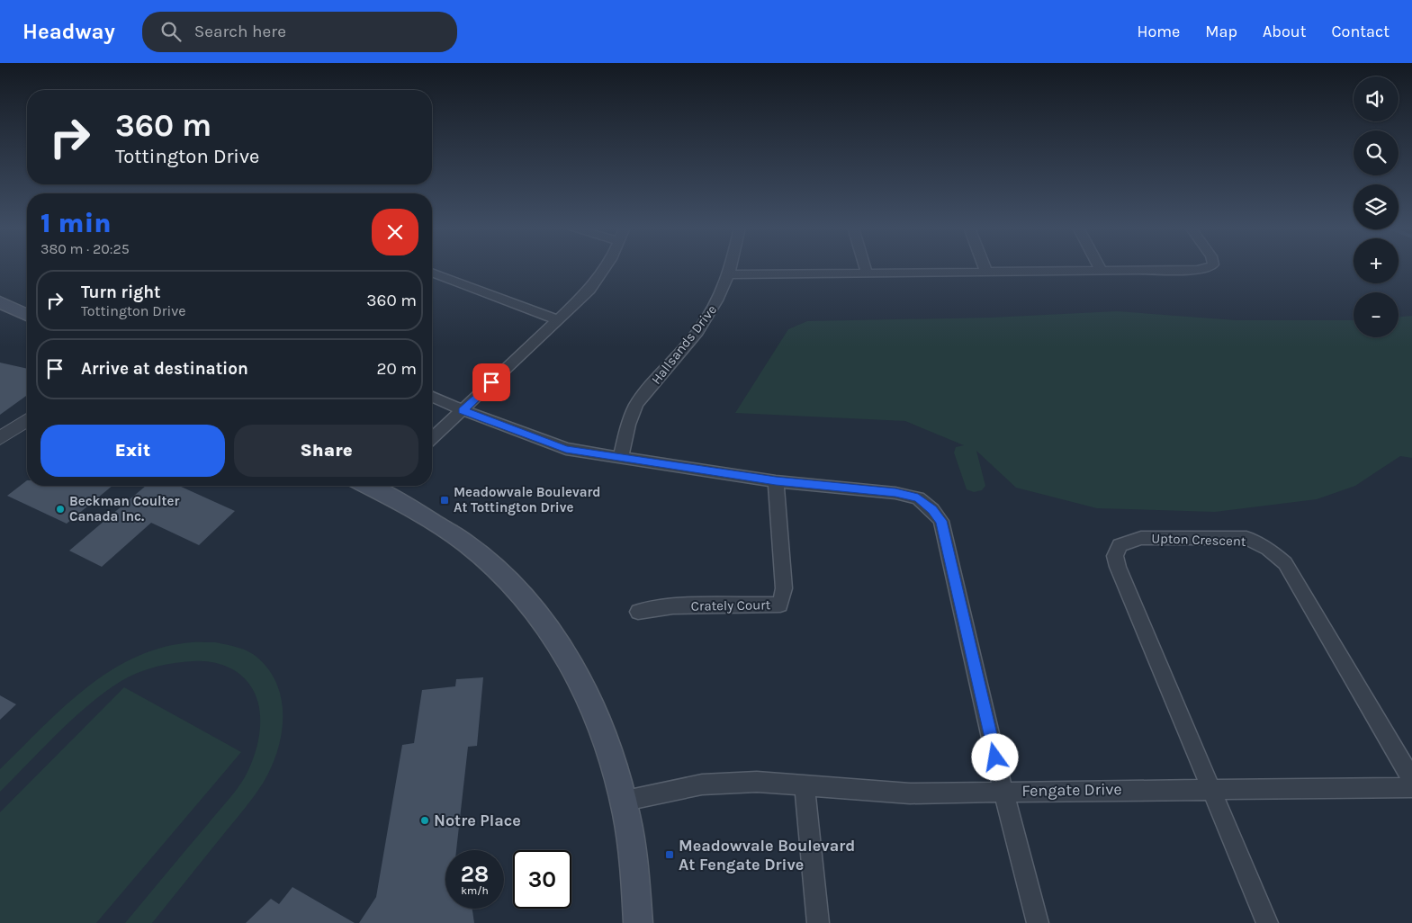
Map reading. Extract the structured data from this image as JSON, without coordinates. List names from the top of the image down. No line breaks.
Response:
{"streets":{"street":["Hallsands Drive","Upton Crescent","Crately Court","Fengate Drive"]},"crossings":[["Upton Crescent","Fengate Drive"]],"places":{"transit":["Meadowvale Boulevard At Tottington Drive","Meadowvale Boulevard At Fengate Drive"],"other":["Beckman Coulter Canada Inc.","Notre Place"]},"page":{"header":"Headway","search":"Search here","nav":["Home","Map","About","Contact"],"map_buttons":["+","−"],"turn":["360 m","Tottington Drive"],"heading":["1 min","380 m · 20:25"],"list":[{"name":"Turn right","note":"Tottington Drive","value":"360 m"},{"name":"Arrive at destination","value":"20 m"}],"buttons":["Exit","Share"],"speed":"28 km/h","limit":"30"}}
